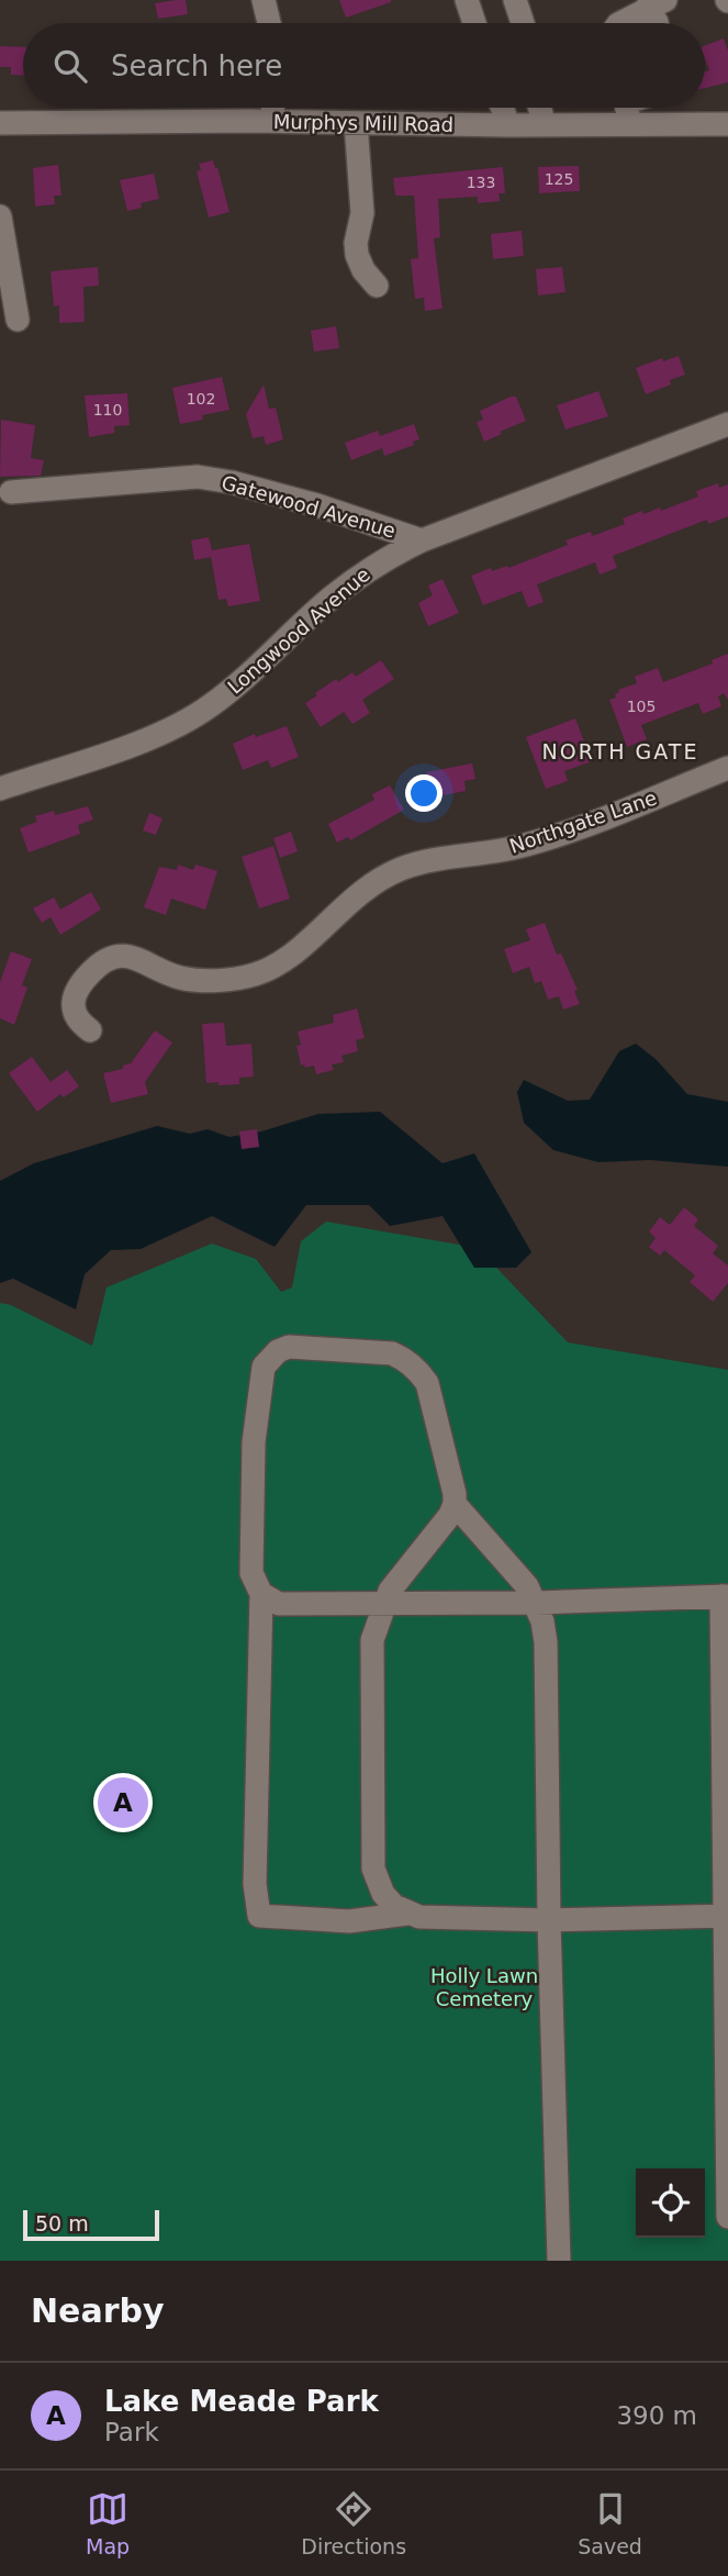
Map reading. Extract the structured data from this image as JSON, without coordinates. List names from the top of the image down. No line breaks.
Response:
{"streets":{"street":["Murphys Mill Road","Gatewood Avenue","Longwood Avenue","Northgate Lane"]},"crossings":[["Gatewood Avenue","Longwood Avenue"]],"districts":["NORTH GATE"],"parks":["Holly Lawn Cemetery"],"house_numbers":["125","133","102","110","105"],"scale_bar":"50 m","page":{"search":"Search here","pins":"A","scale":"50 m","heading":"Nearby","list":[{"mark":"A","name":"Lake Meade Park","note":"Park","value":"390 m"}],"nav":["Map","Directions","Saved"]}}
